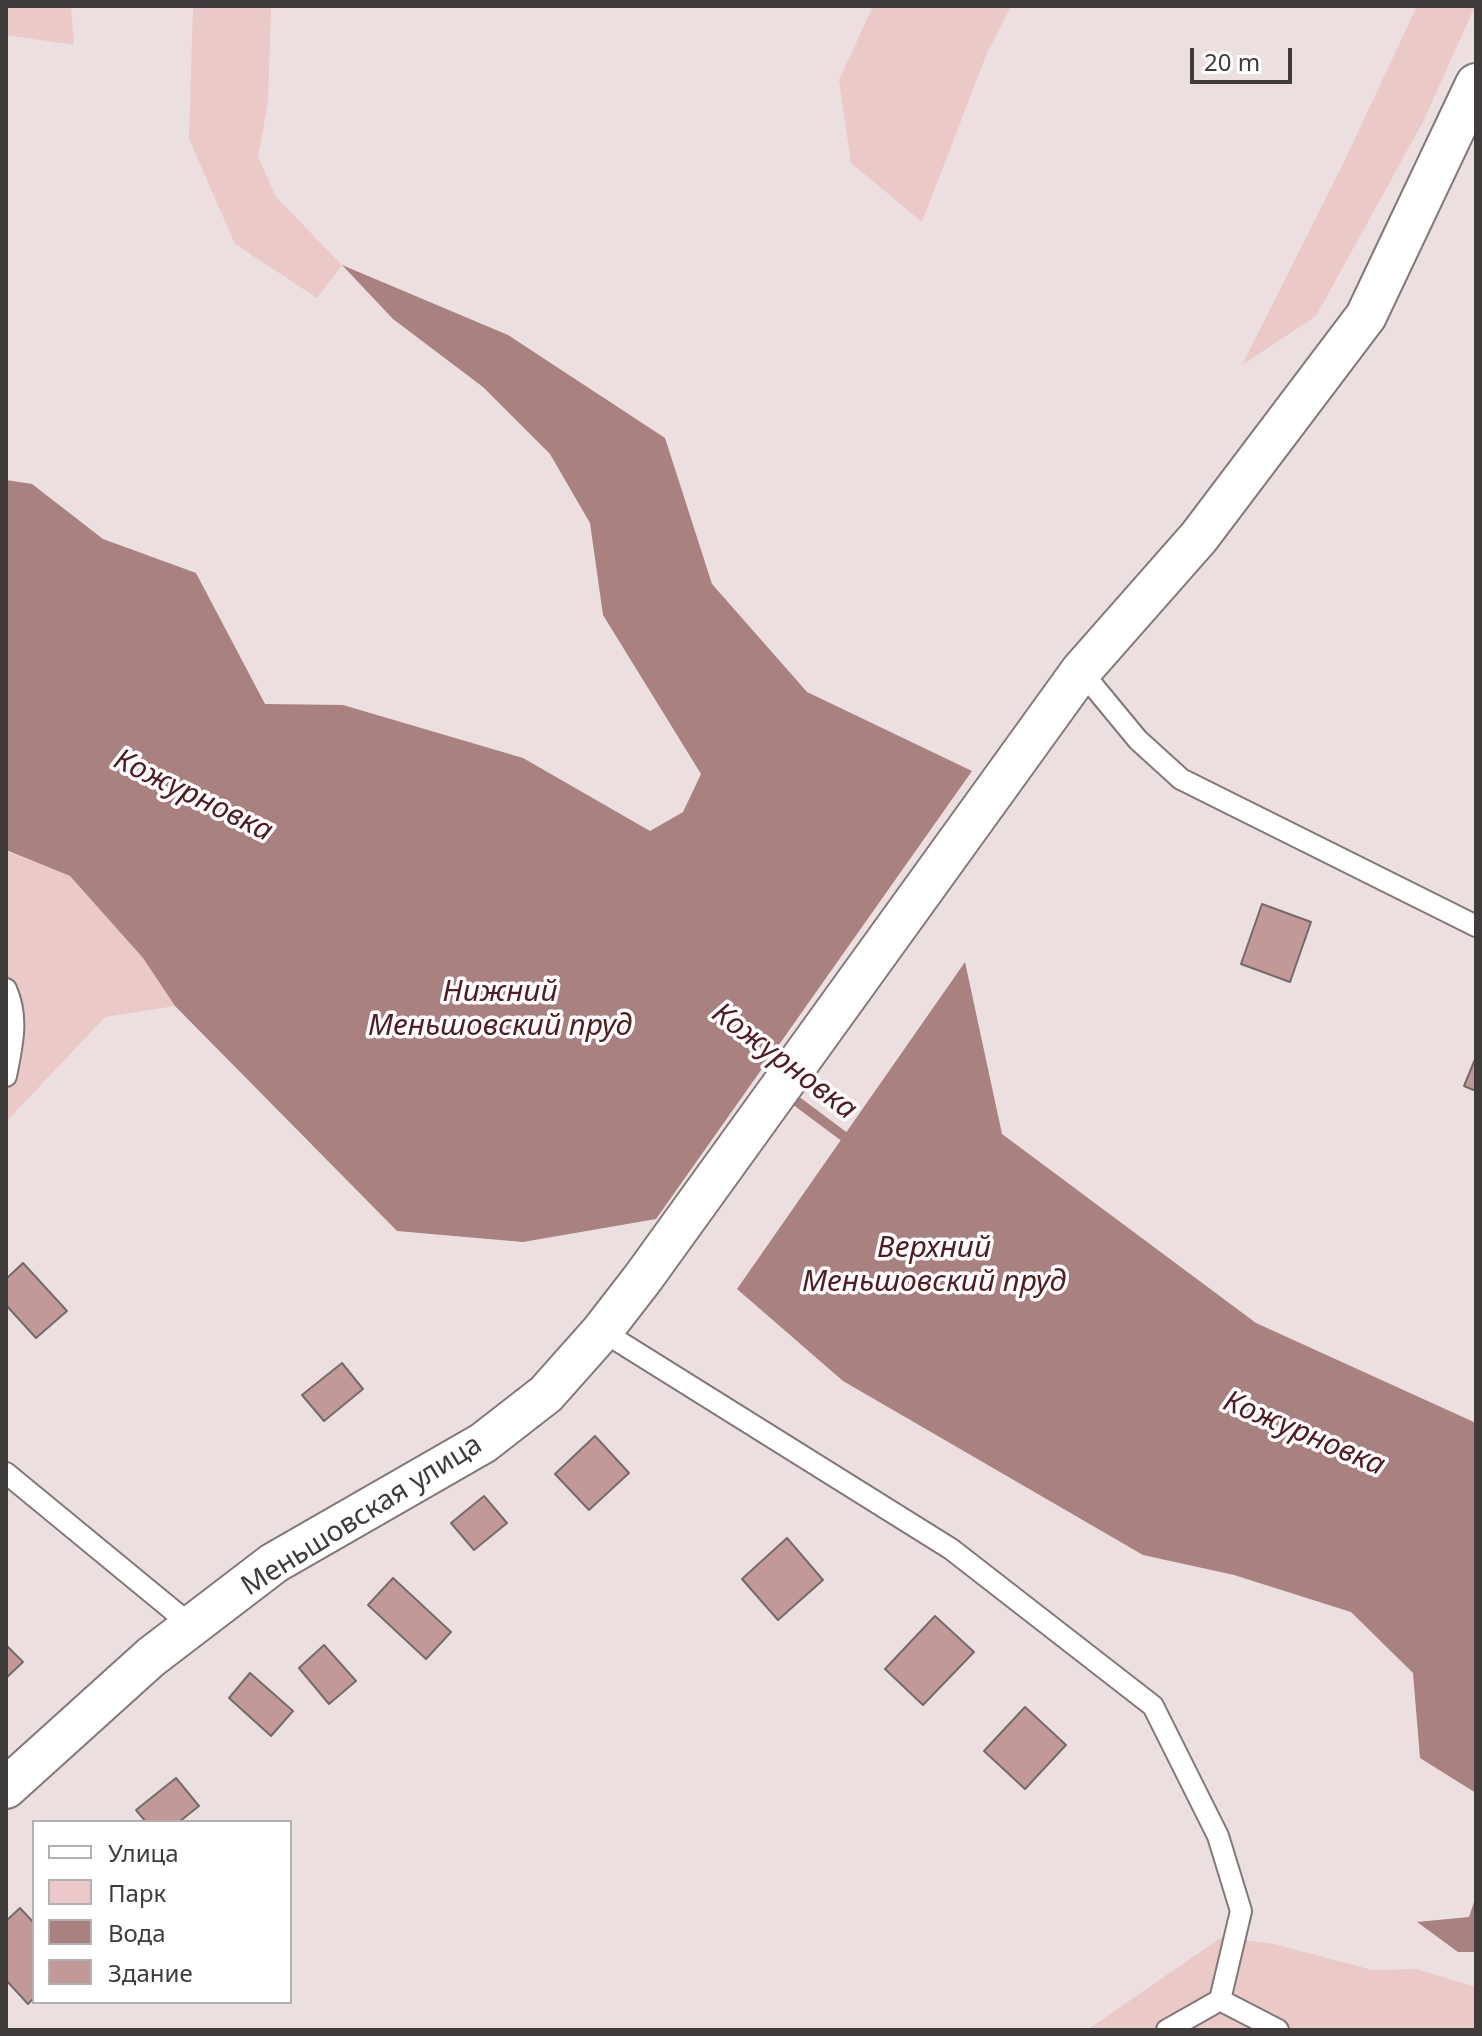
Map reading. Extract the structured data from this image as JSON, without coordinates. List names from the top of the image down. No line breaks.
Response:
{"streets":{"street":["Меньшовская улица"]},"water":["Кожурновка","Нижний Меньшовский пруд","Верхний Меньшовский пруд"],"legend":["Улица","Парк","Вода","Здание"],"scale_bar":"20 m"}
